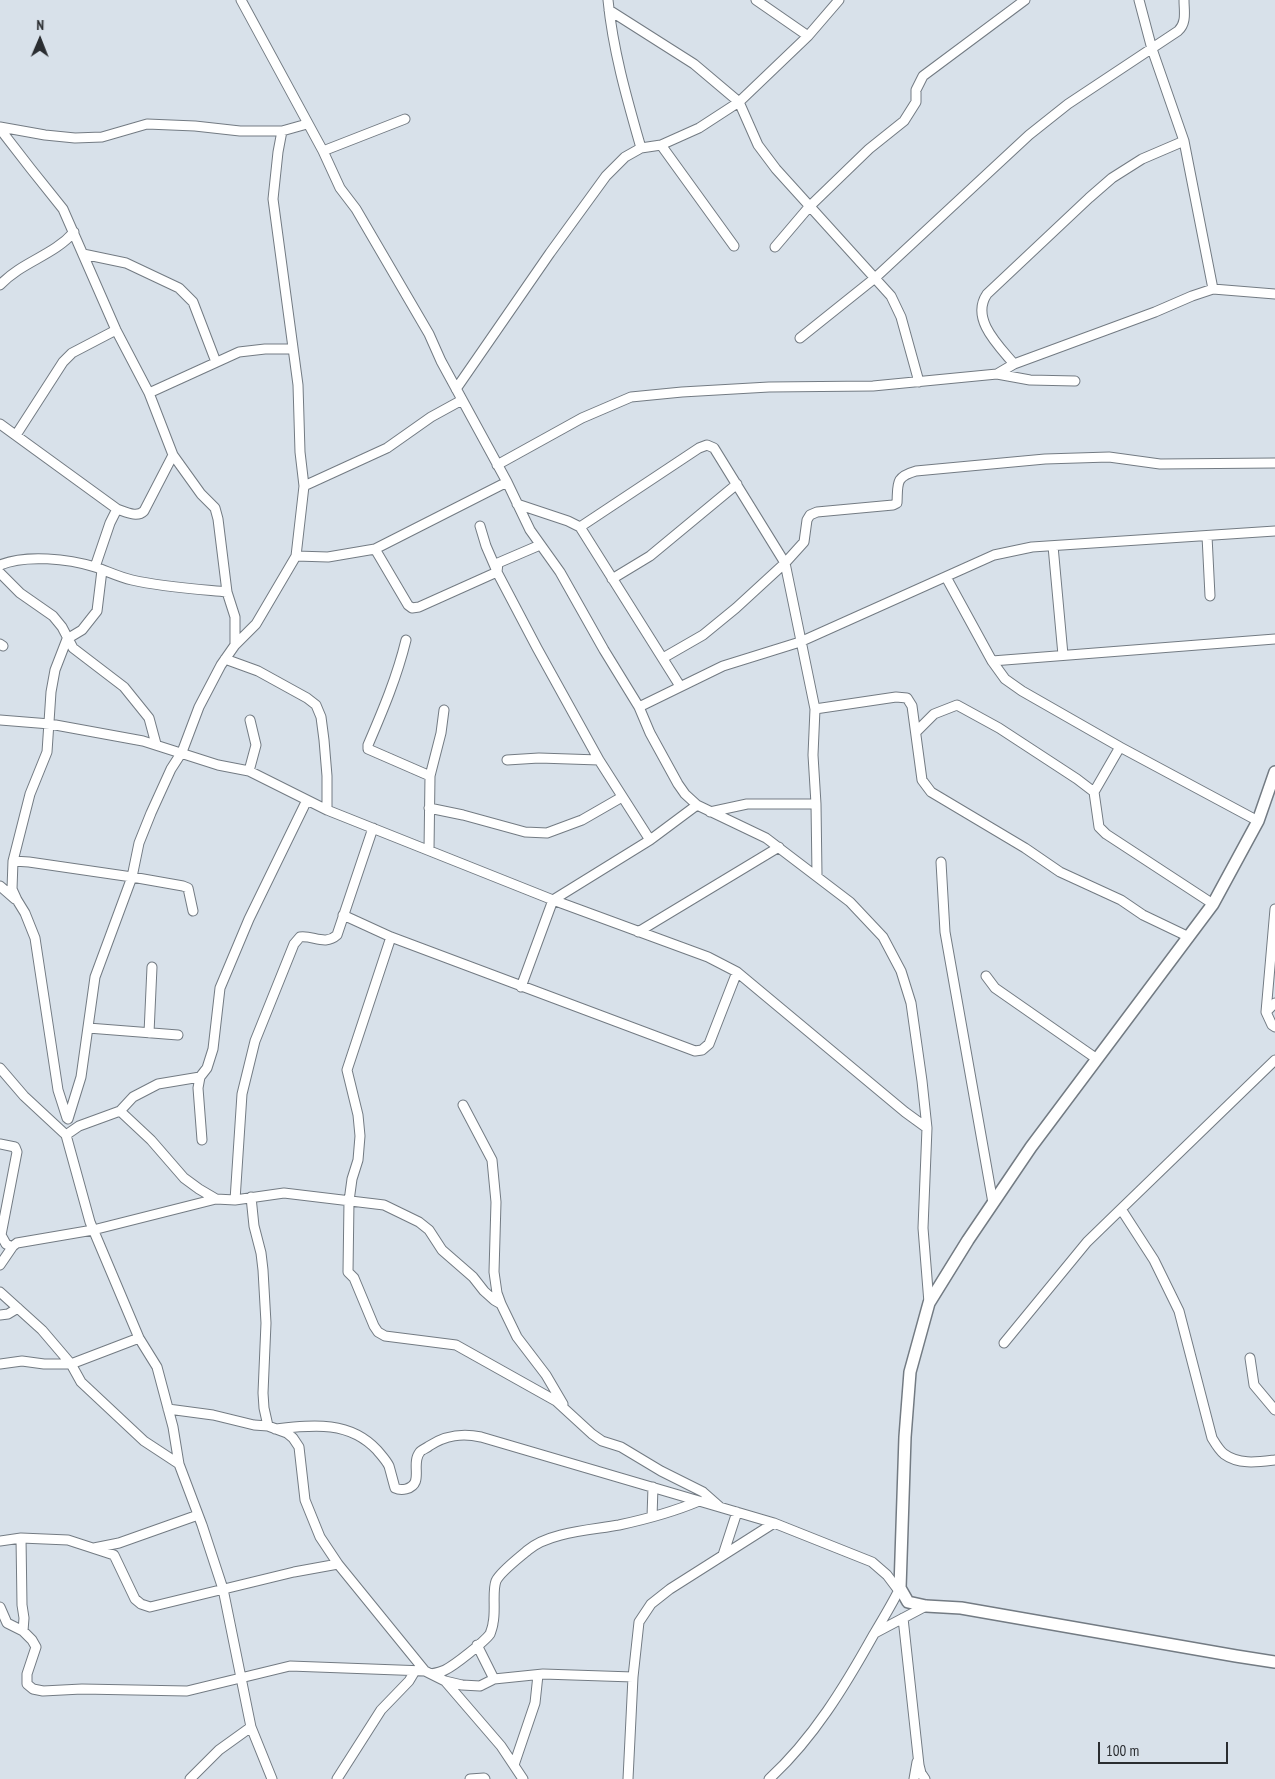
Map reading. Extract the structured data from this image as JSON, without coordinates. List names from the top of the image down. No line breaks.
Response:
{"scale_bar":"100 m","north":"top"}
